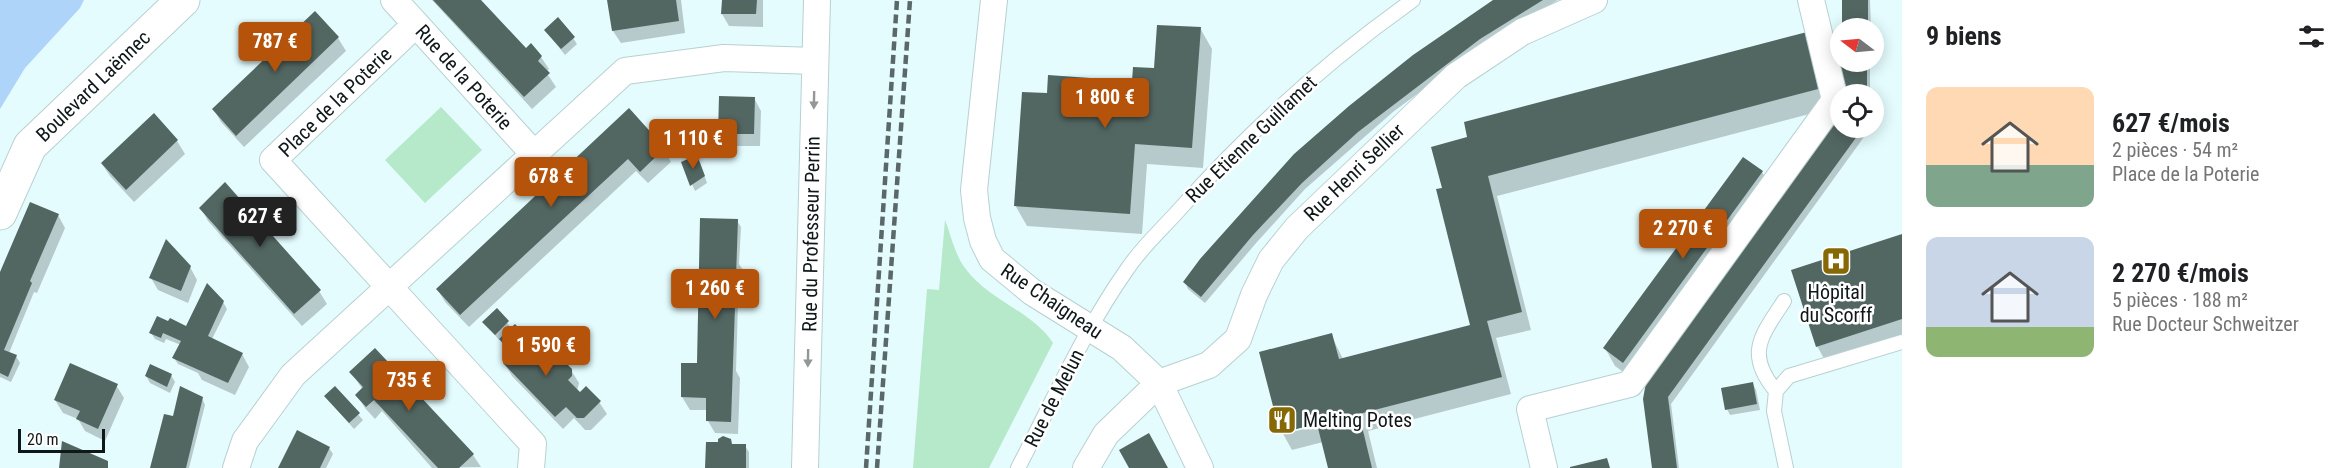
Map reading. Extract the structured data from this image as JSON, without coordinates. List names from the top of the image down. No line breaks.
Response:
{"streets":{"main road":["Boulevard Laënnec"],"street":["Rue de la Poterie","Place de la Poterie","Rue Henri Sellier","Rue du Professeur Perrin","Rue Chaigneau"],"lane":["Rue Etienne Guillamet","Rue de Melun"]},"crossings":[["Rue de la Poterie","Place de la Poterie"],["Rue Etienne Guillamet","Rue Chaigneau"],["Rue Etienne Guillamet","Rue de Melun"],["Rue Henri Sellier","Rue Chaigneau"],["Rue Chaigneau","Rue de Melun"]],"one_way":["Rue du Professeur Perrin"],"places":{"hospital":["Hôpital du Scorff"],"restaurant":["Melting Potes"]},"scale_bar":"20 m","north":"left","page":{"heading":"9 biens","price":["787 €","1 800 €","1 110 €","678 €","627 €","2 270 €","1 260 €","1 590 €","735 €"],"list":[{"name":"627 €/mois","note":"2 pièces · 54 m² · Place de la Poterie"},{"name":"2 270 €/mois","note":"5 pièces · 188 m² · Rue Docteur Schweitzer"}],"scale":"20 m"}}
